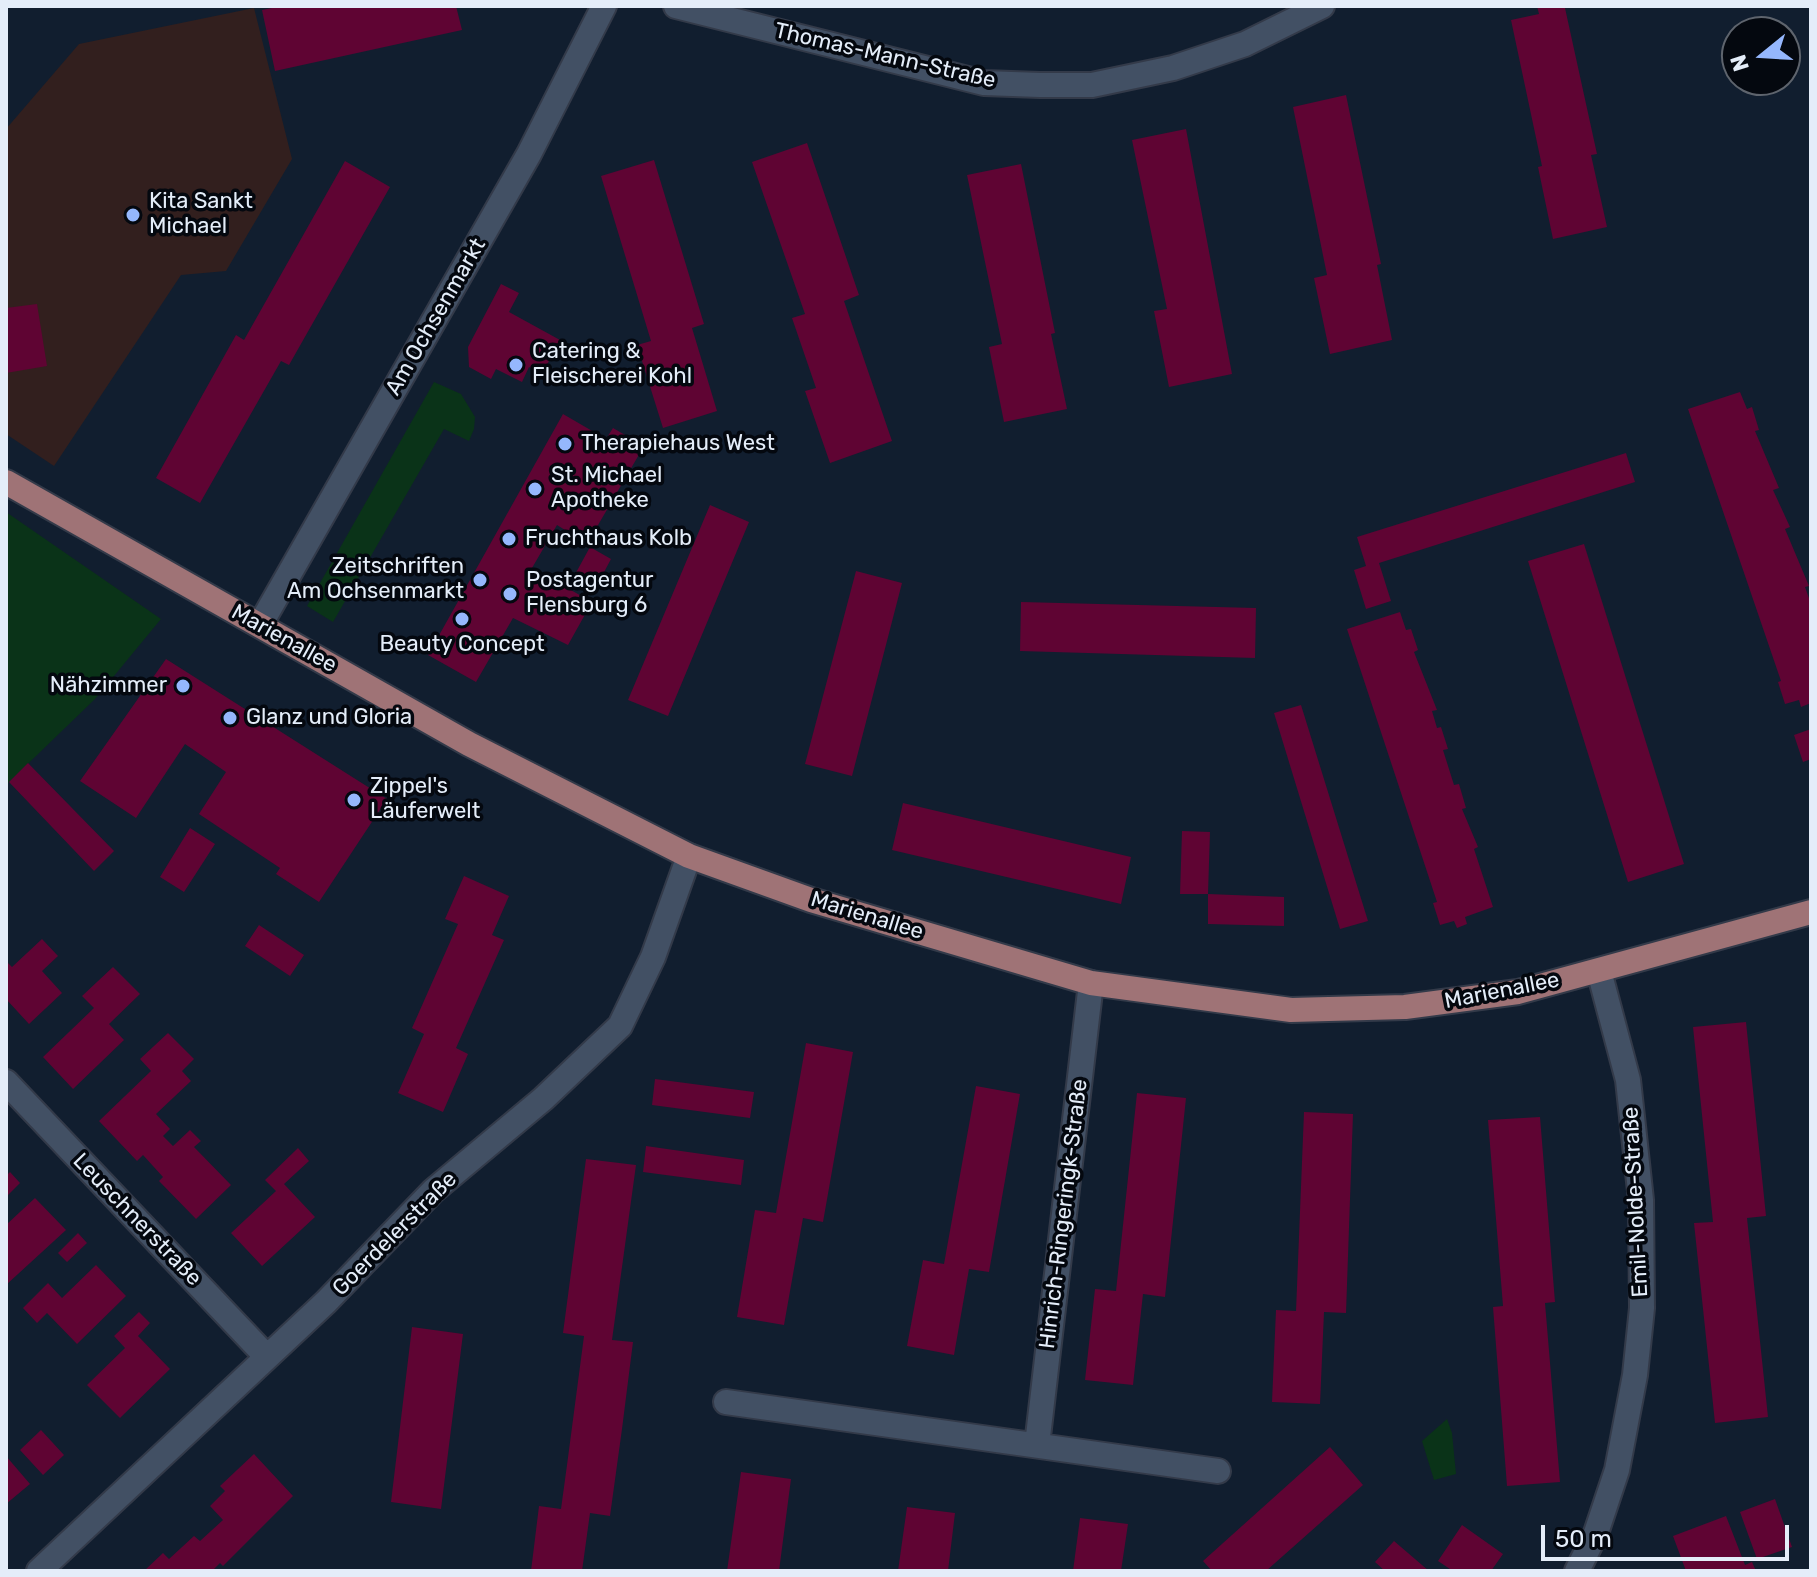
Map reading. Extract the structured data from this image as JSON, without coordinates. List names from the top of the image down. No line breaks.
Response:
{"streets":{"main road":["Marienallee"],"street":["Thomas-Mann-Straße","Am Ochsenmarkt","Emil-Nolde-Straße","Hinrich-Ringeringk-Straße","Leuschnerstraße","Goerdelerstraße"]},"crossings":[["Am Ochsenmarkt","Marienallee"],["Marienallee","Emil-Nolde-Straße"],["Marienallee","Hinrich-Ringeringk-Straße"],["Marienallee","Goerdelerstraße"],["Leuschnerstraße","Goerdelerstraße"]],"places":["Kita Sankt Michael","Catering & Fleischerei Kohl","Therapiehaus West","St. Michael Apotheke","Fruchthaus Kolb","Zeitschriften Am Ochsenmarkt","Postagentur Flensburg 6","Beauty Concept","Nähzimmer","Glanz und Gloria","Zippel's Läuferwelt"],"scale_bar":"50 m","north":"left"}
